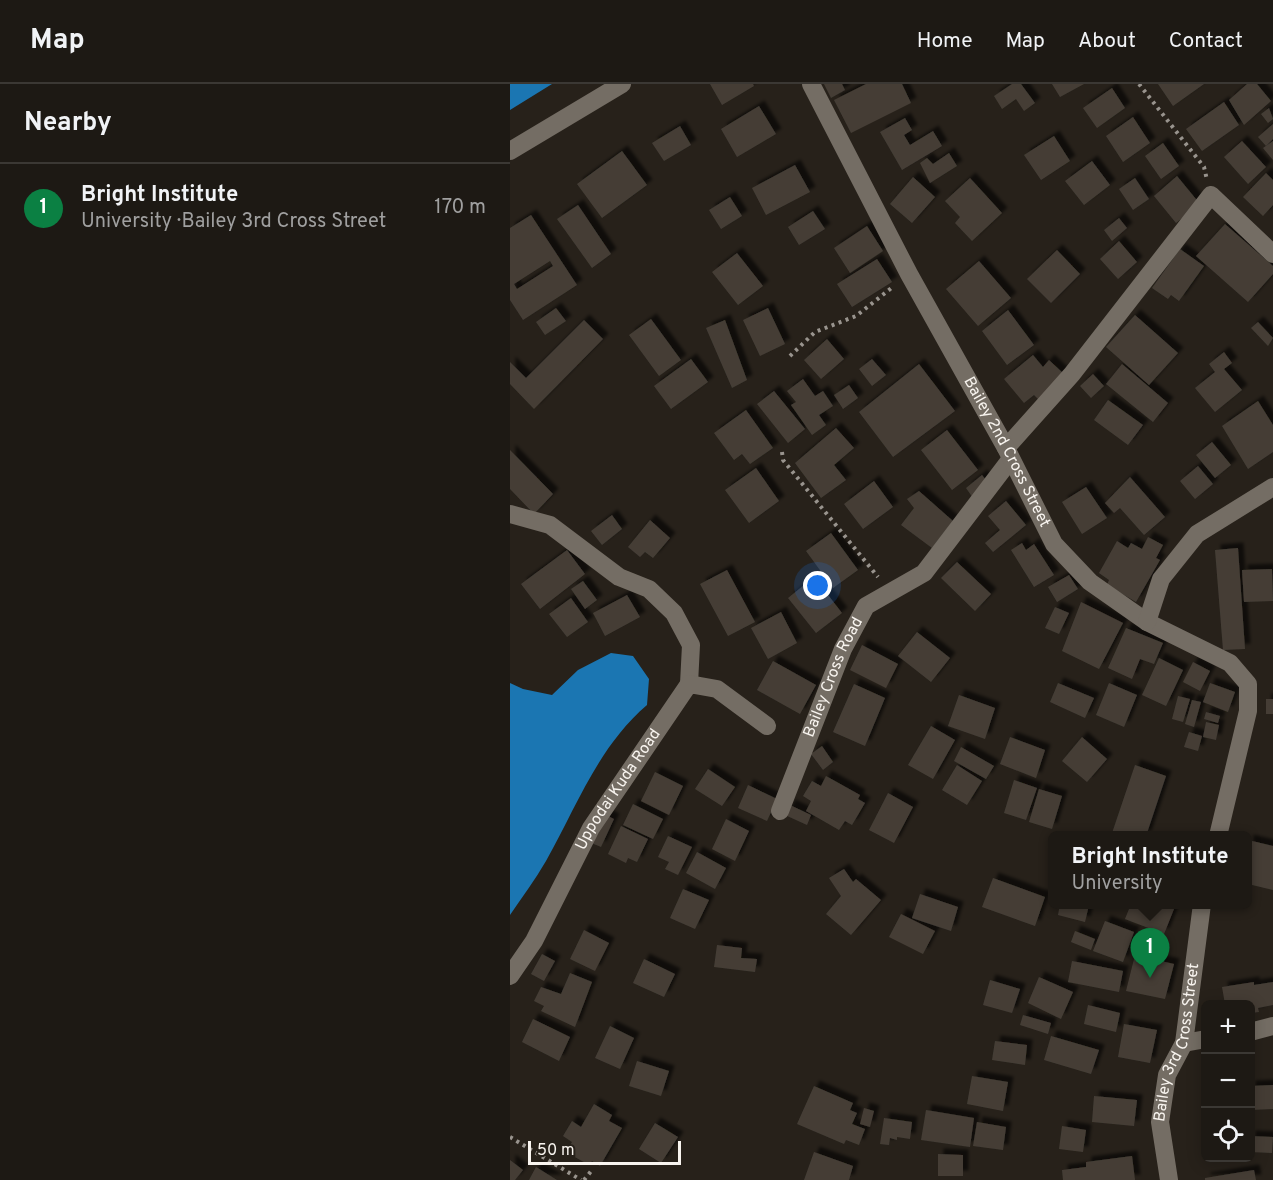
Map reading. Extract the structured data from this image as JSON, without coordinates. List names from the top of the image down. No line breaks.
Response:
{"streets":{"street":["Bailey 2nd Cross Street","Bailey Cross Road","Uppodai Kuda Road","Bailey 3rd Cross Street"]},"crossings":[["Bailey 2nd Cross Street","Bailey Cross Road"]],"scale_bar":"50 m","page":{"header":"Map","nav":["Home","Map","About","Contact"],"heading":"Nearby","list":[{"mark":"1","name":"Bright Institute","note":"University · Bailey 3rd Cross Street","value":"170 m"}],"popup":["Bright Institute","University"],"pins":"1","map_buttons":["+","−"],"scale":"50 m"}}
